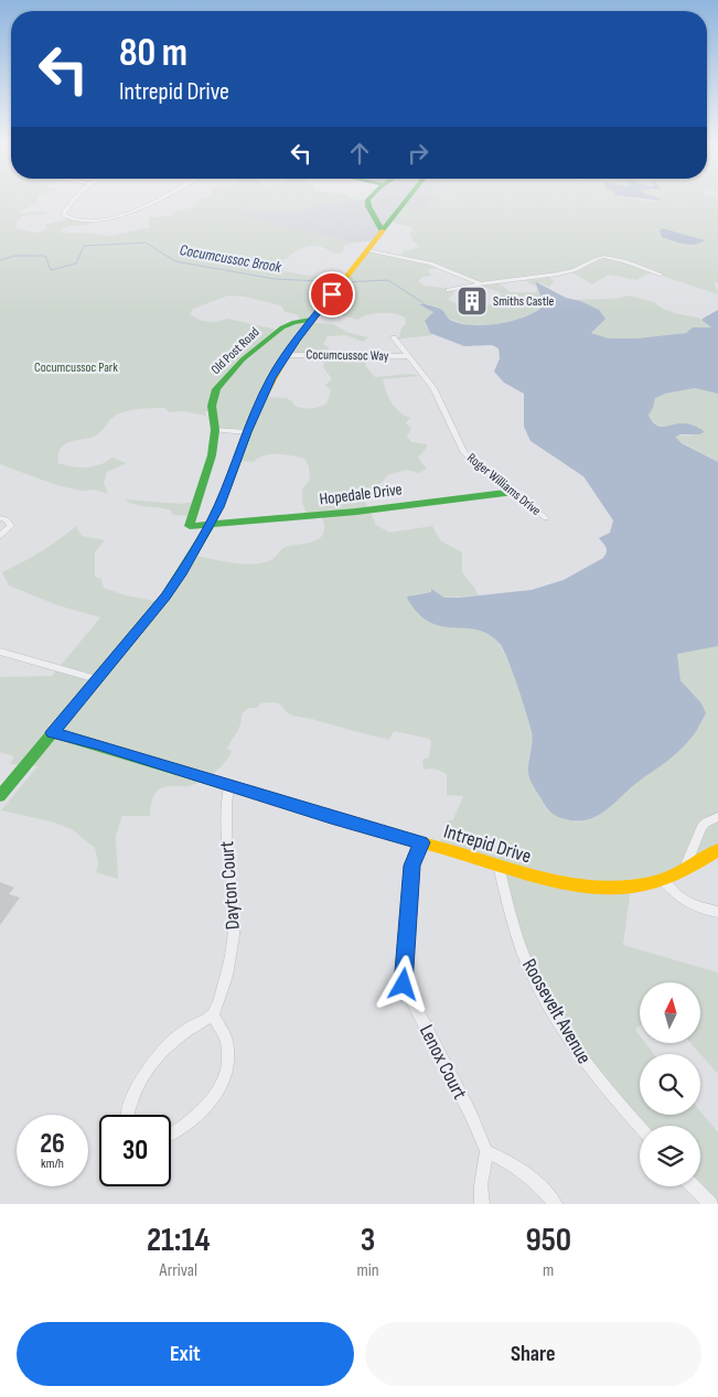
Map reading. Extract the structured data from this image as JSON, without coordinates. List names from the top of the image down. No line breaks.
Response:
{"streets":{"street":["Old Post Road","Cocumcussoc Way","Roger Williams Drive","Hopedale Drive","Intrepid Drive","Dayton Court","Roosevelt Avenue","Lenox Court"]},"crossings":[["Old Post Road","Hopedale Drive"],["Cocumcussoc Way","Roger Williams Drive"],["Roger Williams Drive","Hopedale Drive"],["Intrepid Drive","Dayton Court"],["Intrepid Drive","Roosevelt Avenue"],["Intrepid Drive","Lenox Court"]],"water":["Cocumcussoc Brook"],"parks":["Cocumcussoc Park"],"places":{"building":["Smiths Castle"]},"north":"top","page":{"turn":["80 m","Intrepid Drive"],"speed":"26 km/h","limit":"30","eta":["21:14","Arrival","3","min","950","m"],"buttons":["Exit","Share"]}}
